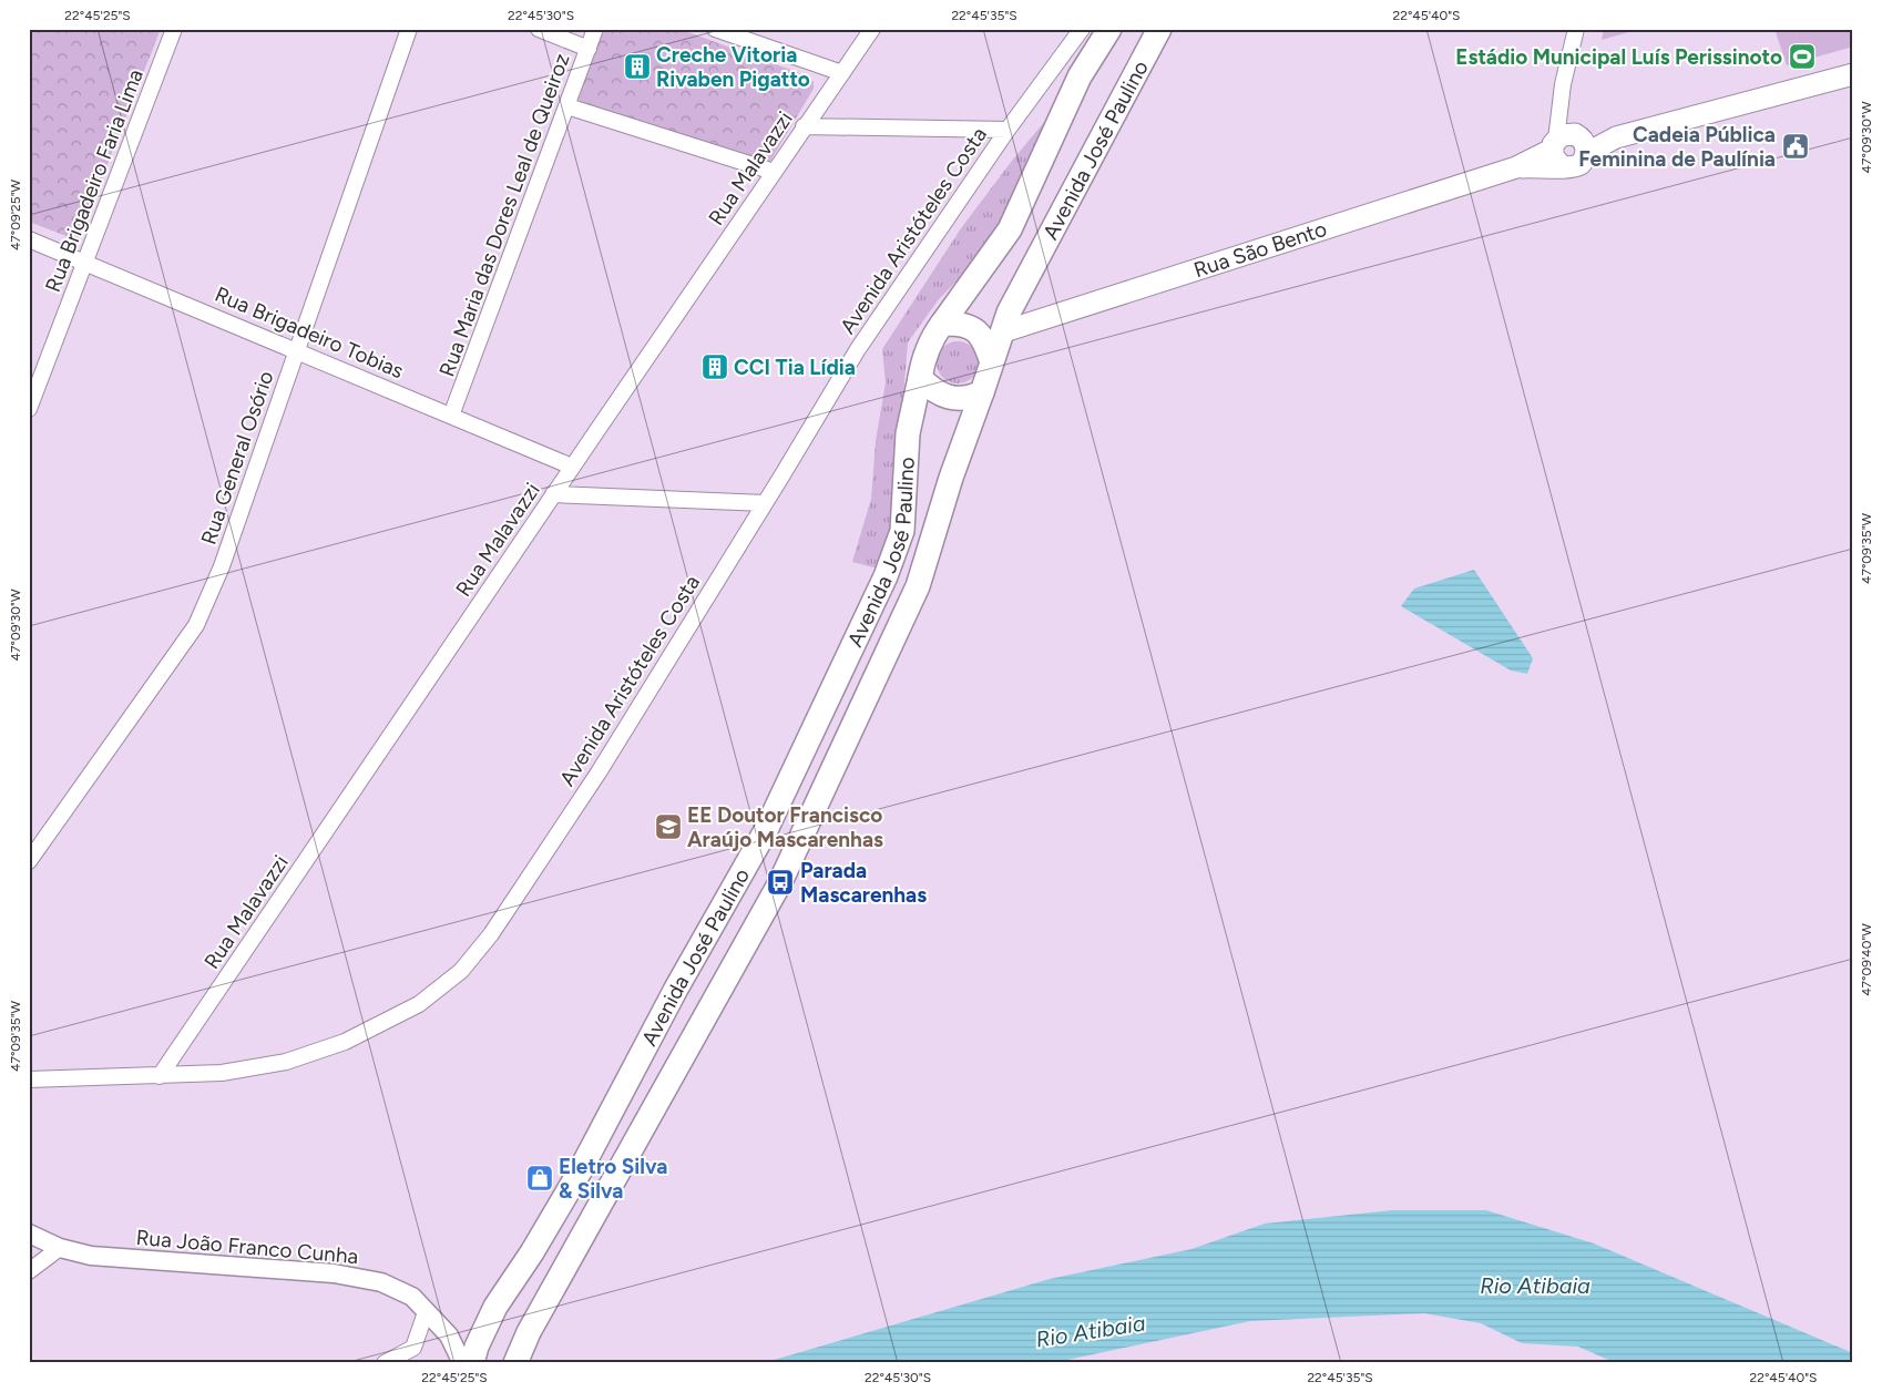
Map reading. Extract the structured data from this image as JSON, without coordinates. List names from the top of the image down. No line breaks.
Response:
{"streets":{"main road":["Avenida José Paulino","Rua São Bento"],"street":["Rua Malavazzi","Rua Brigadeiro Faria Lima","Rua Maria das Dores Leal de Queiroz","Avenida Aristóteles Costa","Rua Brigadeiro Tobias","Rua General Osório","Rua João Franco Cunha"]},"crossings":[["Avenida José Paulino","Rua São Bento"],["Rua Malavazzi","Avenida Aristóteles Costa"],["Rua Malavazzi","Rua Brigadeiro Tobias"],["Rua Brigadeiro Faria Lima","Rua Brigadeiro Tobias"],["Rua Maria das Dores Leal de Queiroz","Rua Brigadeiro Tobias"],["Rua Brigadeiro Tobias","Rua General Osório"]],"water":["Rio Atibaia"],"places":{"sports":["Estádio Municipal Luís Perissinoto"],"building":["Creche Vitoria Rivaben Pigatto","CCI Tia Lídia"],"public building":["Cadeia Pública Feminina de Paulínia"],"school or university":["EE Doutor Francisco Araújo Mascarenhas"],"bus stop":["Parada Mascarenhas"],"shop":["Eletro Silva & Silva"]},"coordinates":["22°45'25\"S","22°45'30\"S","22°45'35\"S","22°45'40\"S","47°09'30\"W","47°09'25\"W","47°09'35\"W","47°09'40\"W"]}
